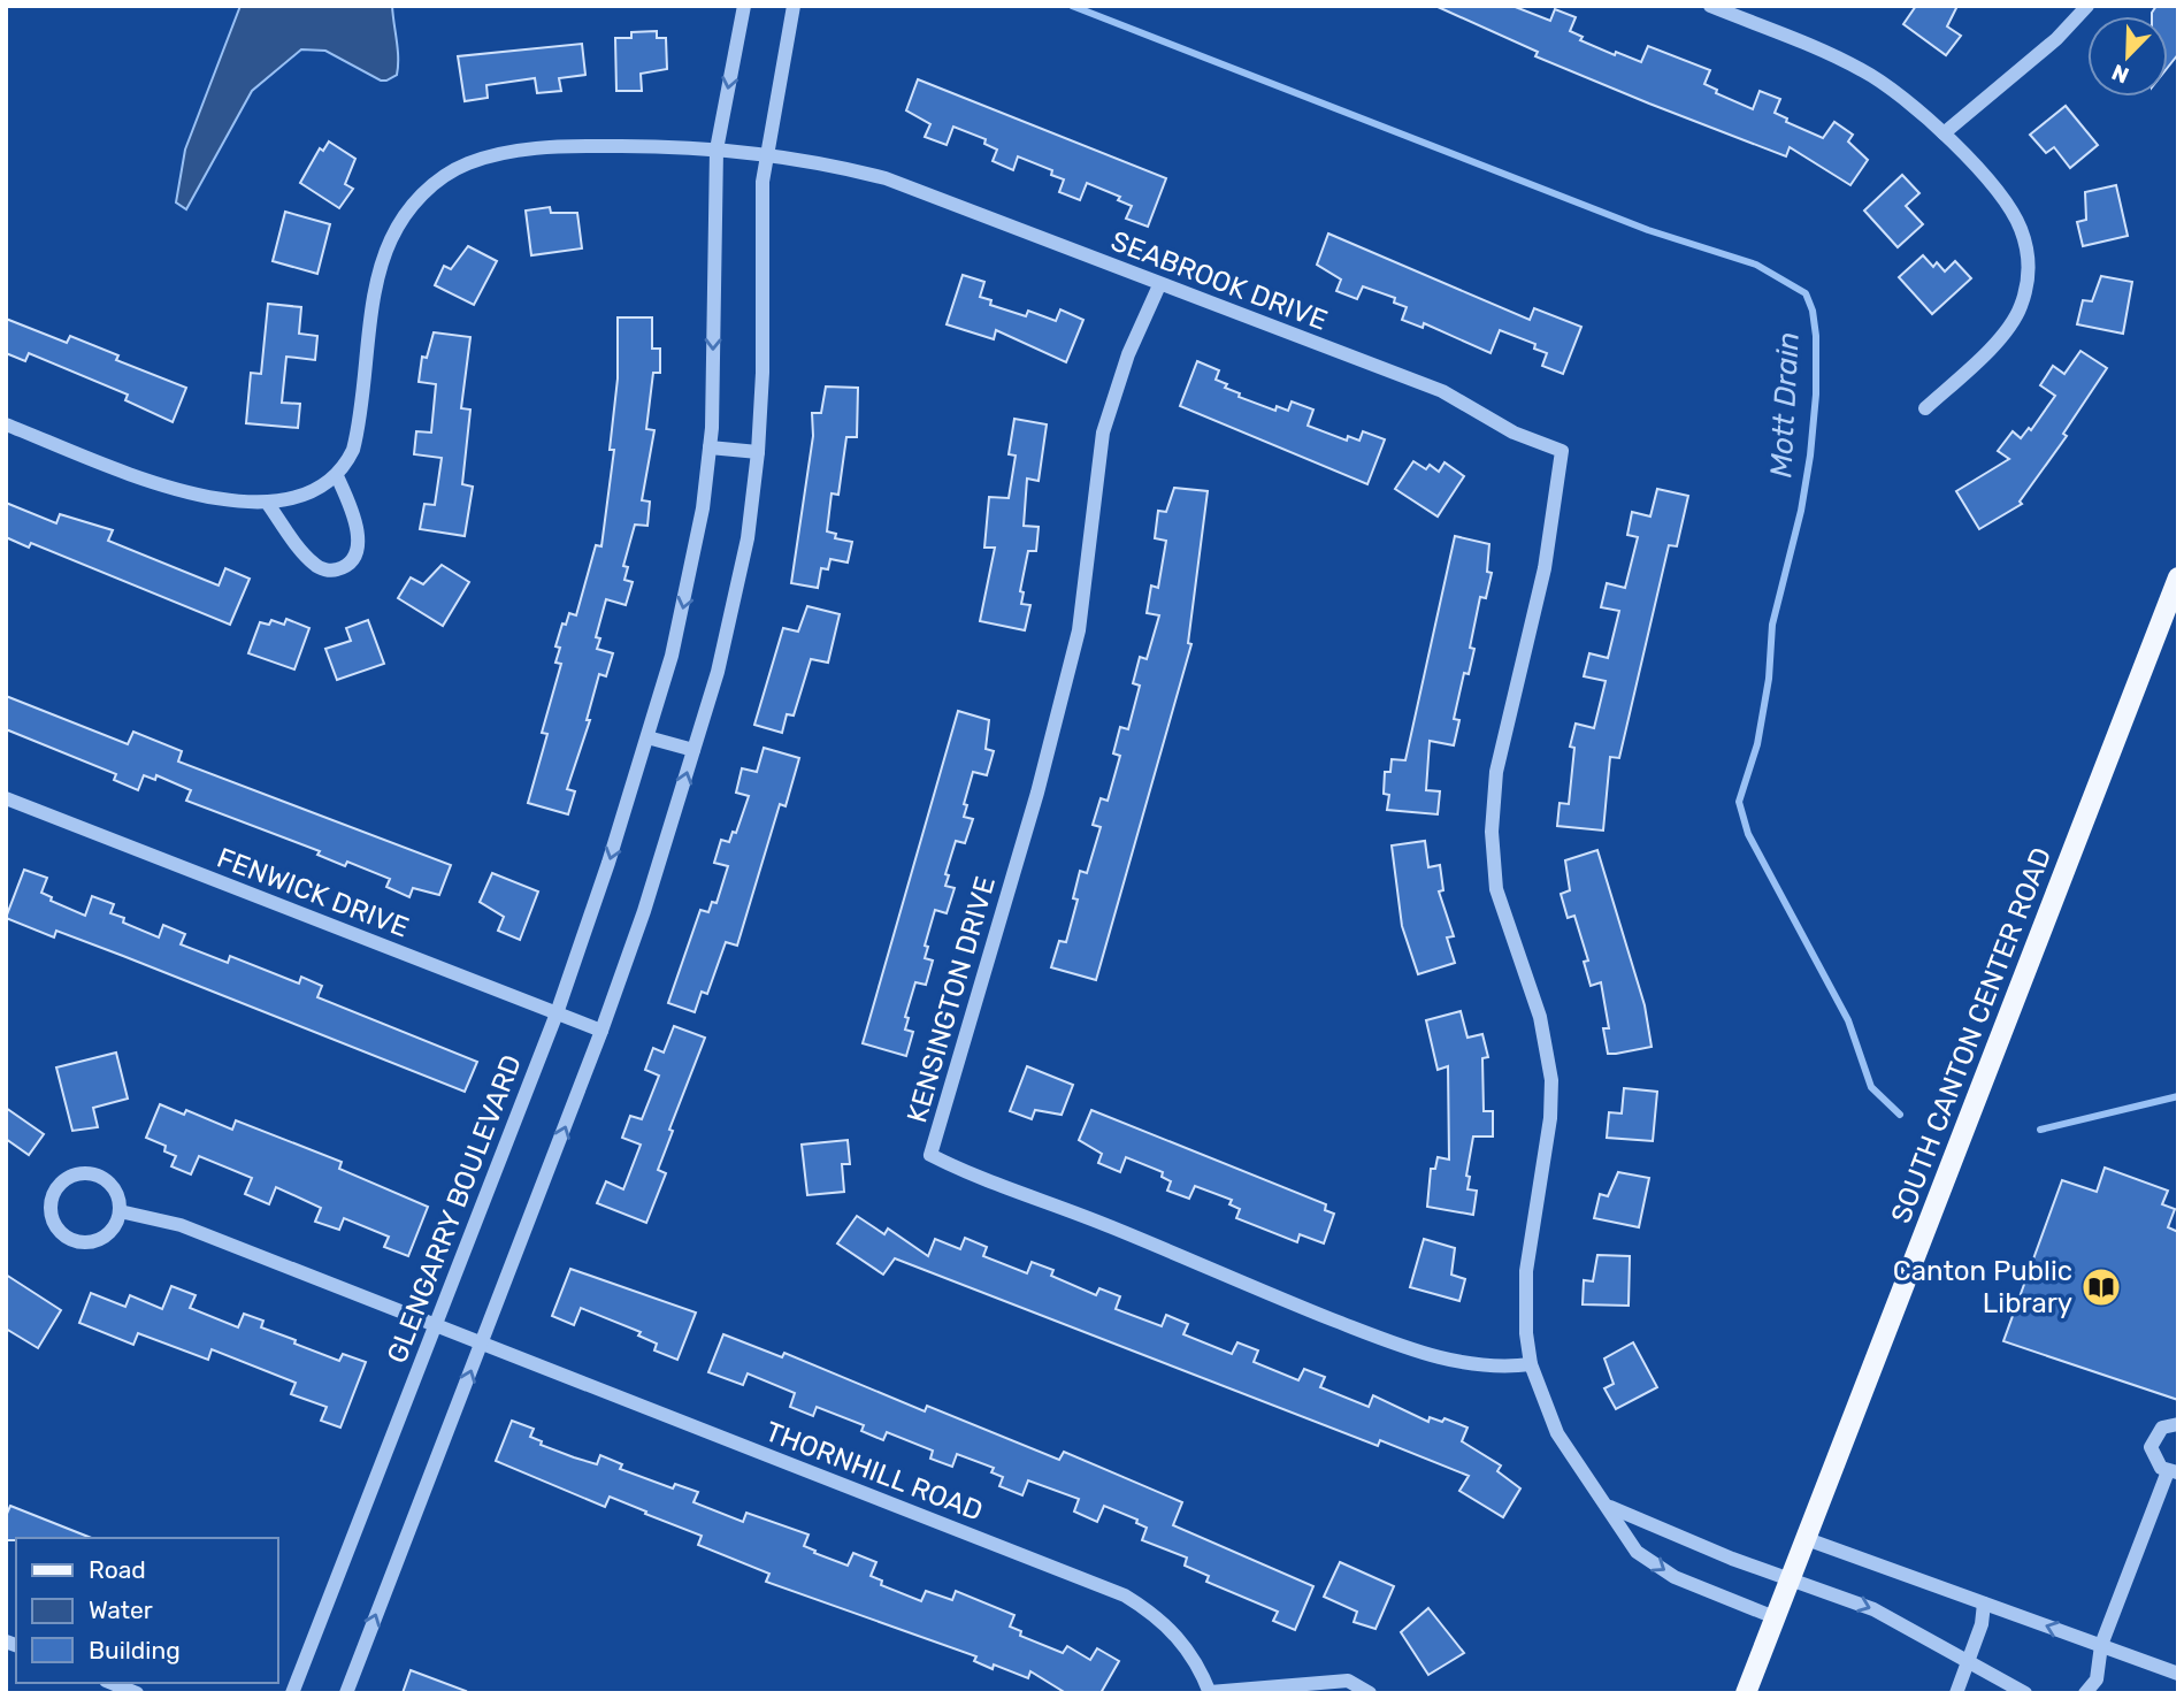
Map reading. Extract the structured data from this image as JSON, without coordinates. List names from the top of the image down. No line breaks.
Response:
{"streets":{"main road":["SOUTH CANTON CENTER ROAD"],"street":["SEABROOK DRIVE","FENWICK DRIVE","KENSINGTON DRIVE","GLENGARRY BOULEVARD","THORNHILL ROAD"]},"crossings":[["SEABROOK DRIVE","KENSINGTON DRIVE"],["SEABROOK DRIVE","SOUTH CANTON CENTER ROAD"],["SEABROOK DRIVE","GLENGARRY BOULEVARD"],["FENWICK DRIVE","GLENGARRY BOULEVARD"],["GLENGARRY BOULEVARD","THORNHILL ROAD"]],"water":["Mott Drain"],"places":{"library":["Canton Public Library"]},"legend":["Road","Water","Building"],"north":"bottom left"}
